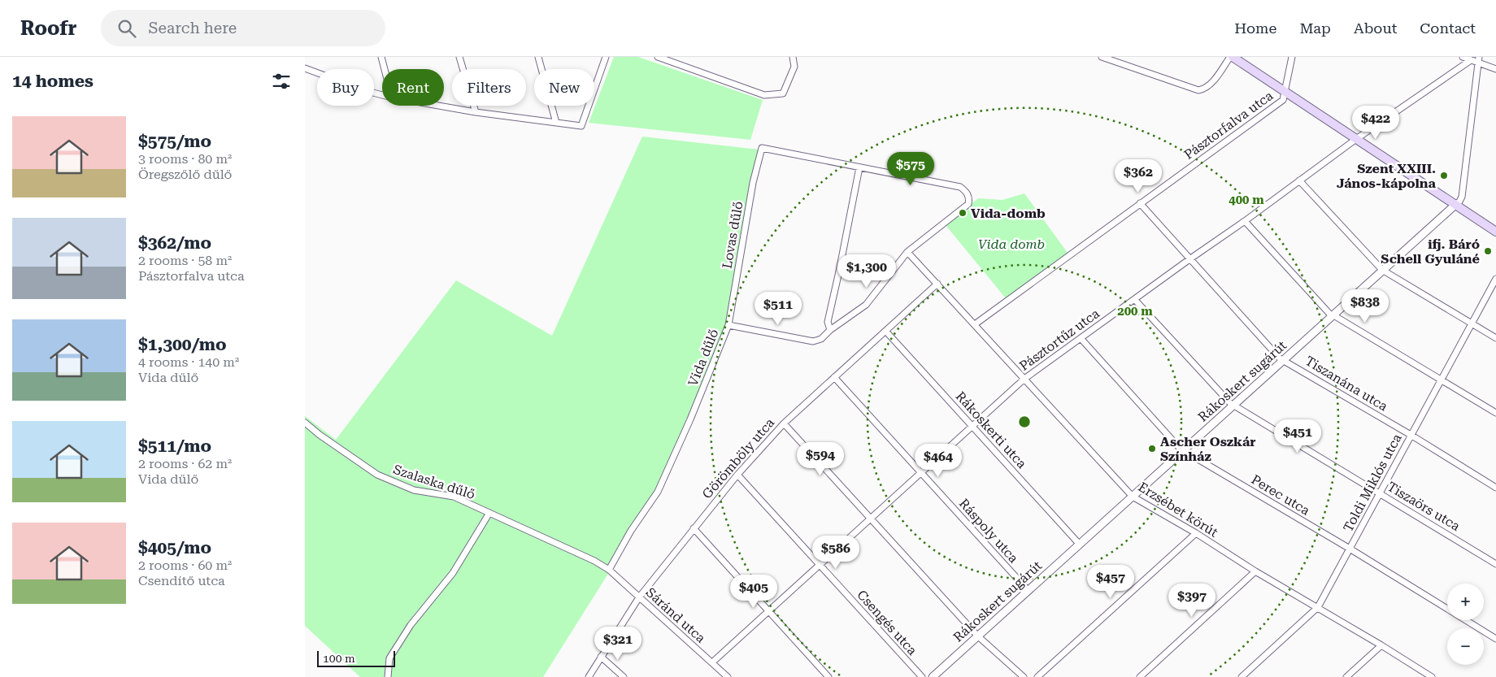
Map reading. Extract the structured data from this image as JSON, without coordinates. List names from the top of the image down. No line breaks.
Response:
{"streets":{"street":["Pásztorfalva utca","Lovas dűlő","Pásztortűz utca","Vida dűlő","Rákoskert sugárút","Tiszanána utca","Rákoskerti utca","Görömböly utca","Szalaska dűlő","Toldi Miklós utca","Perec utca","Tiszaörs utca","Erzsébet körút","Ráspoly utca","Sáránd utca","Csengés utca"]},"crossings":[["Pásztorfalva utca","Tiszanána utca"],["Pásztorfalva utca","Erzsébet körút"],["Lovas dűlő","Vida dűlő"],["Pásztortűz utca","Tiszanána utca"],["Pásztortűz utca","Rákoskerti utca"],["Pásztortűz utca","Perec utca"],["Pásztortűz utca","Tiszaörs utca"],["Pásztortűz utca","Erzsébet körút"],["Pásztortűz utca","Ráspoly utca"],["Pásztortűz utca","Sáránd utca"],["Pásztortűz utca","Csengés utca"],["Vida dűlő","Szalaska dűlő"],["Vida dűlő","Erzsébet körút"],["Vida dűlő","Sáránd utca"],["Rákoskert sugárút","Tiszanána utca"],["Rákoskert sugárút","Rákoskerti utca"],["Rákoskert sugárút","Perec utca"],["Rákoskert sugárút","Tiszaörs utca"],["Rákoskert sugárút","Erzsébet körút"],["Rákoskert sugárút","Ráspoly utca"],["Tiszanána utca","Toldi Miklós utca"],["Rákoskerti utca","Görömböly utca"],["Görömböly utca","Erzsébet körút"],["Görömböly utca","Ráspoly utca"],["Görömböly utca","Sáránd utca"],["Görömböly utca","Csengés utca"],["Szalaska dűlő","Sáránd utca"],["Toldi Miklós utca","Perec utca"],["Toldi Miklós utca","Tiszaörs utca"],["Toldi Miklós utca","Erzsébet körút"]],"parks":["Vida domb"],"places":["Szent XXIII. János-kápolna","Vida-domb","ifj. Báró Schell Gyuláné","Ascher Oszkár Színház"],"scale_bar":"100 m","page":{"header":"Roofr","search":"Search here","nav":["Home","Map","About","Contact"],"heading":"14 homes","chip":["Buy","Rent","Filters","New"],"list":[{"name":"$575/mo","note":"3 rooms · 80 m² · Öregszőlő dűlő"},{"name":"$362/mo","note":"2 rooms · 58 m² · Pásztorfalva utca"},{"name":"$1,300/mo","note":"4 rooms · 140 m² · Vida dűlő"},{"name":"$511/mo","note":"2 rooms · 62 m² · Vida dűlő"},{"name":"$405/mo","note":"2 rooms · 60 m² · Csendítő utca"}],"price":["$422","$575","$362","$1,300","$838","$511","$451","$594","$464","$586","$457","$405","$397","$321"],"map_buttons":["+","−"],"scale":"100 m"},"rings":["400 m","200 m"]}
